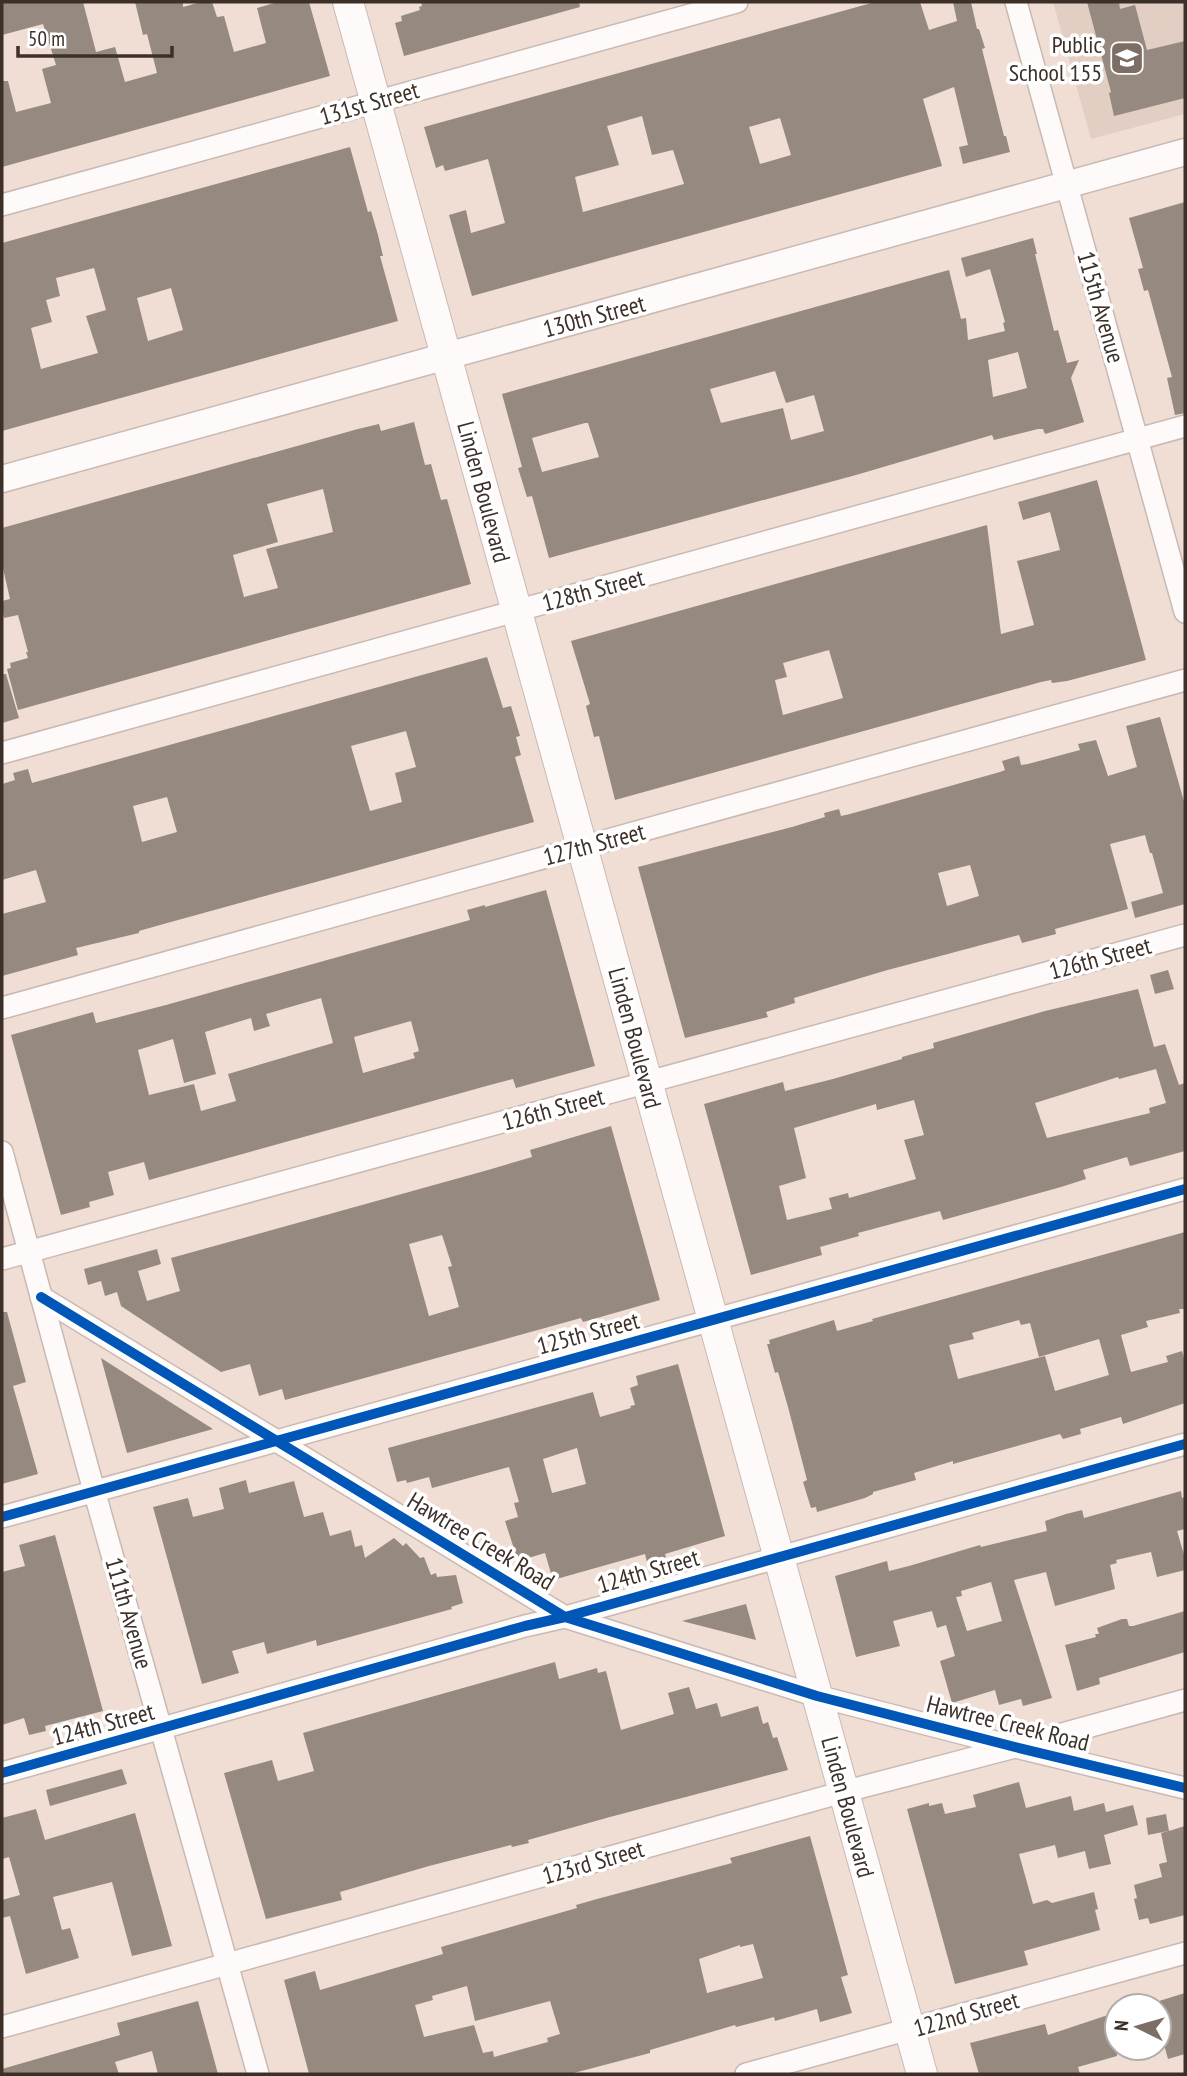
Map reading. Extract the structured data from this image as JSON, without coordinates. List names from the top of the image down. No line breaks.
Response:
{"streets":{"main road":["Linden Boulevard"],"street":["131st Street","115th Avenue","130th Street","128th Street","127th Street","126th Street","125th Street","Hawtree Creek Road","124th Street","111th Avenue","123rd Street","122nd Street"]},"crossings":[["131st Street","Linden Boulevard"],["115th Avenue","130th Street"],["115th Avenue","128th Street"],["130th Street","Linden Boulevard"],["Linden Boulevard","128th Street"],["Linden Boulevard","127th Street"],["Linden Boulevard","126th Street"],["Linden Boulevard","125th Street"],["Linden Boulevard","Hawtree Creek Road"],["Linden Boulevard","124th Street"],["Linden Boulevard","123rd Street"],["Linden Boulevard","122nd Street"],["126th Street","111th Avenue"],["125th Street","Hawtree Creek Road"],["125th Street","111th Avenue"],["Hawtree Creek Road","124th Street"],["Hawtree Creek Road","111th Avenue"],["Hawtree Creek Road","123rd Street"],["124th Street","111th Avenue"],["111th Avenue","123rd Street"]],"places":{"school or university":["Public School 155"]},"scale_bar":"50 m","north":"left"}
